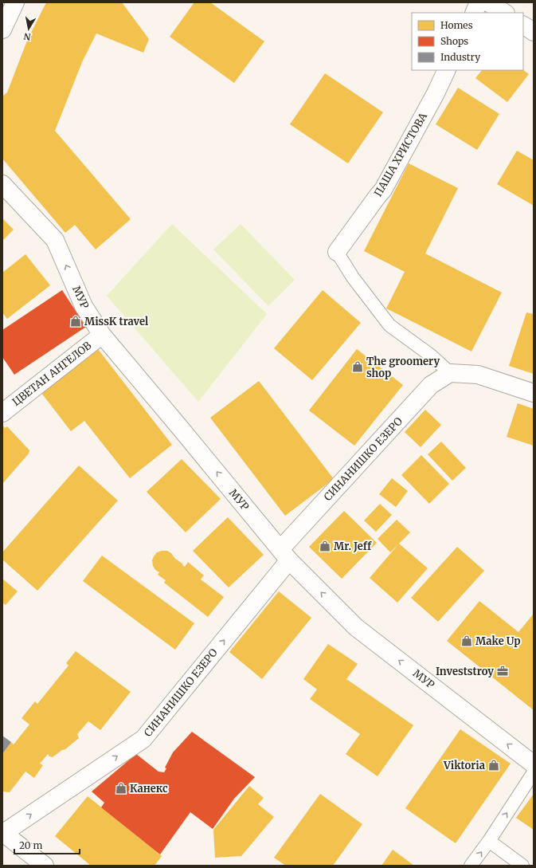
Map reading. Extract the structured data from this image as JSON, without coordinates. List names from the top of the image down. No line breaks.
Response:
{"streets":{"street":["ПАША ХРИСТОВА","МУР","ЦВЕТАН АНГЕЛОВ","СИНАНИШКО ЕЗЕРО"]},"crossings":[["МУР","ЦВЕТАН АНГЕЛОВ"],["МУР","СИНАНИШКО ЕЗЕРО"]],"one_way":["МУР","СИНАНИШКО ЕЗЕРО"],"places":{"shop":["MissK travel","The groomery shop","Mr. Jeff","Make Up","Viktoria","Канекс"],"office":["Investstroy"]},"legend":["Homes","Shops","Industry"],"scale_bar":"20 m","north":"bottom"}
